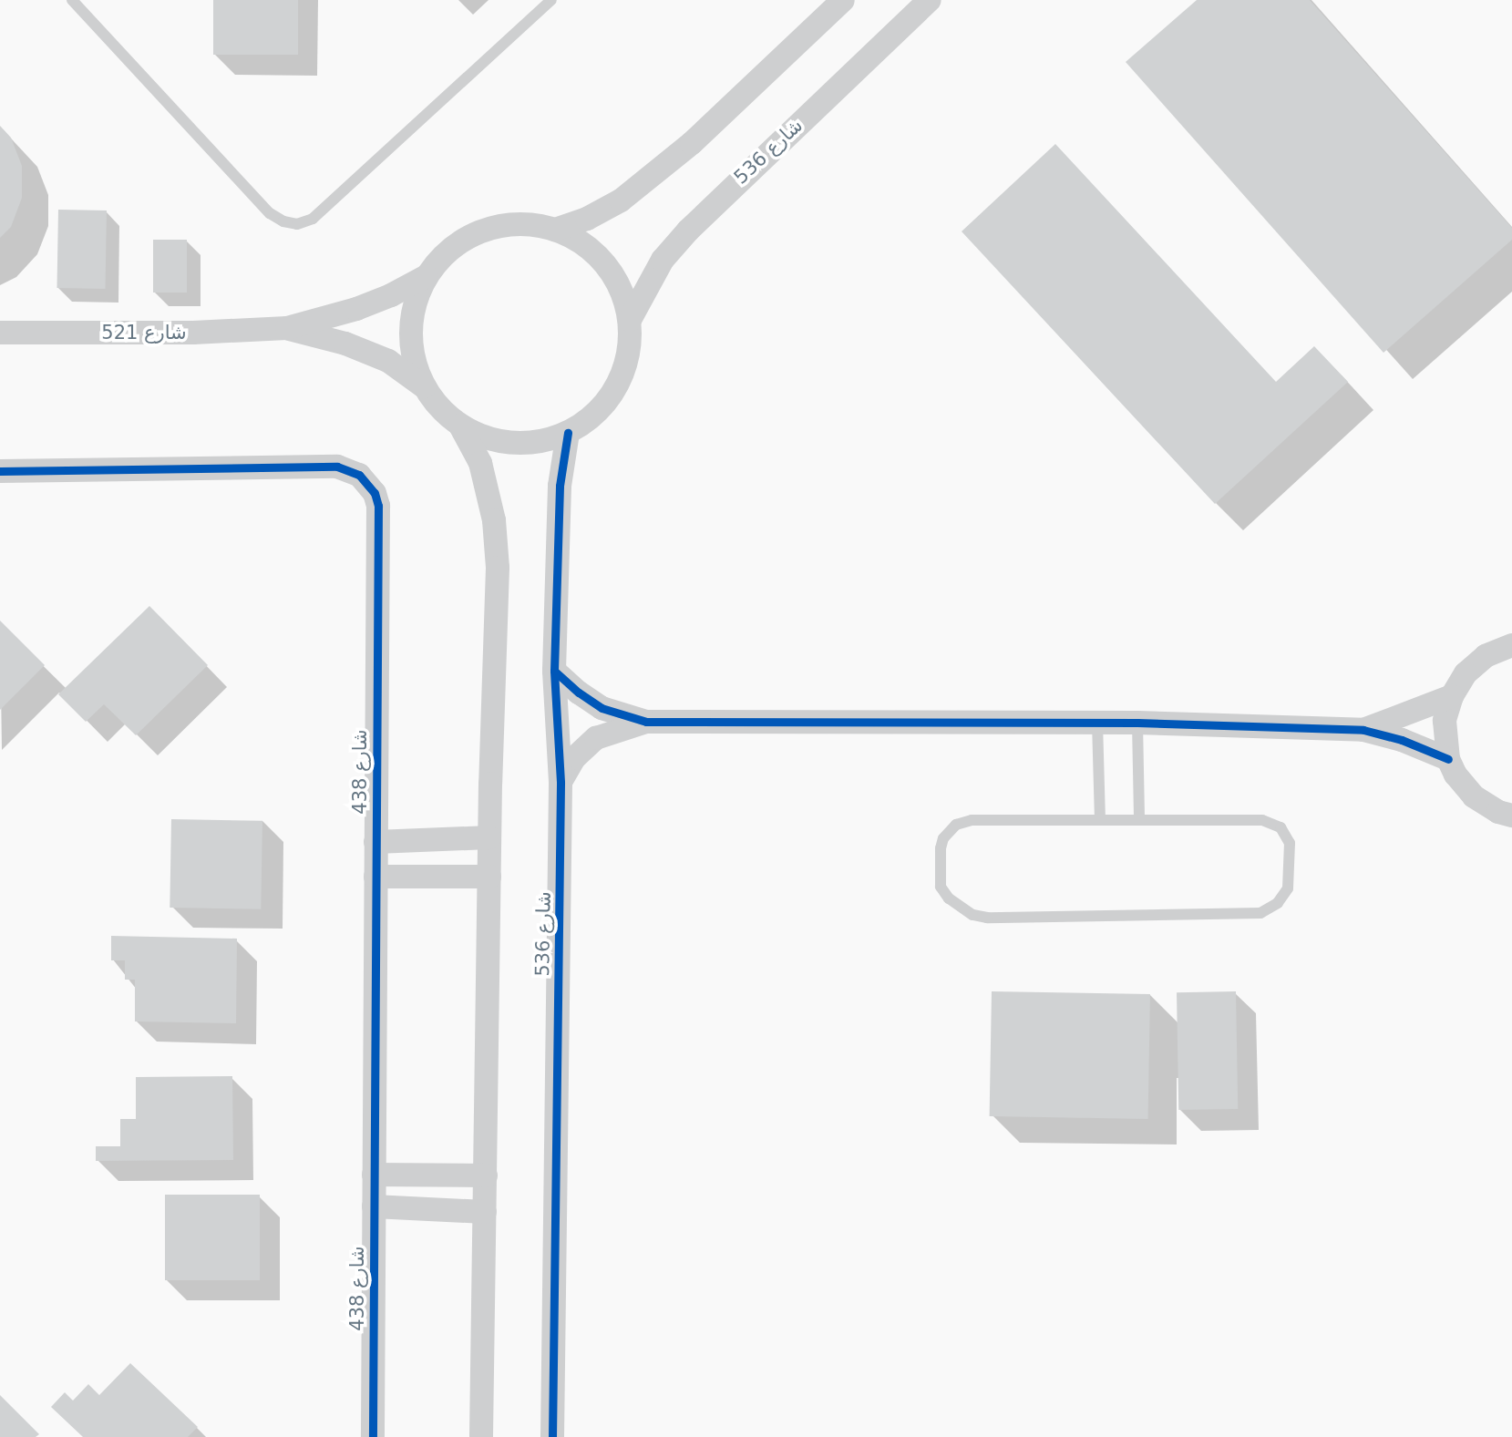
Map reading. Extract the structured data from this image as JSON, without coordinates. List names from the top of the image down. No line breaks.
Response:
{"streets":{"street":["شارع 536","شارع 521","شارع 438"]},"crossings":[["شارع 536","شارع 521"]]}
